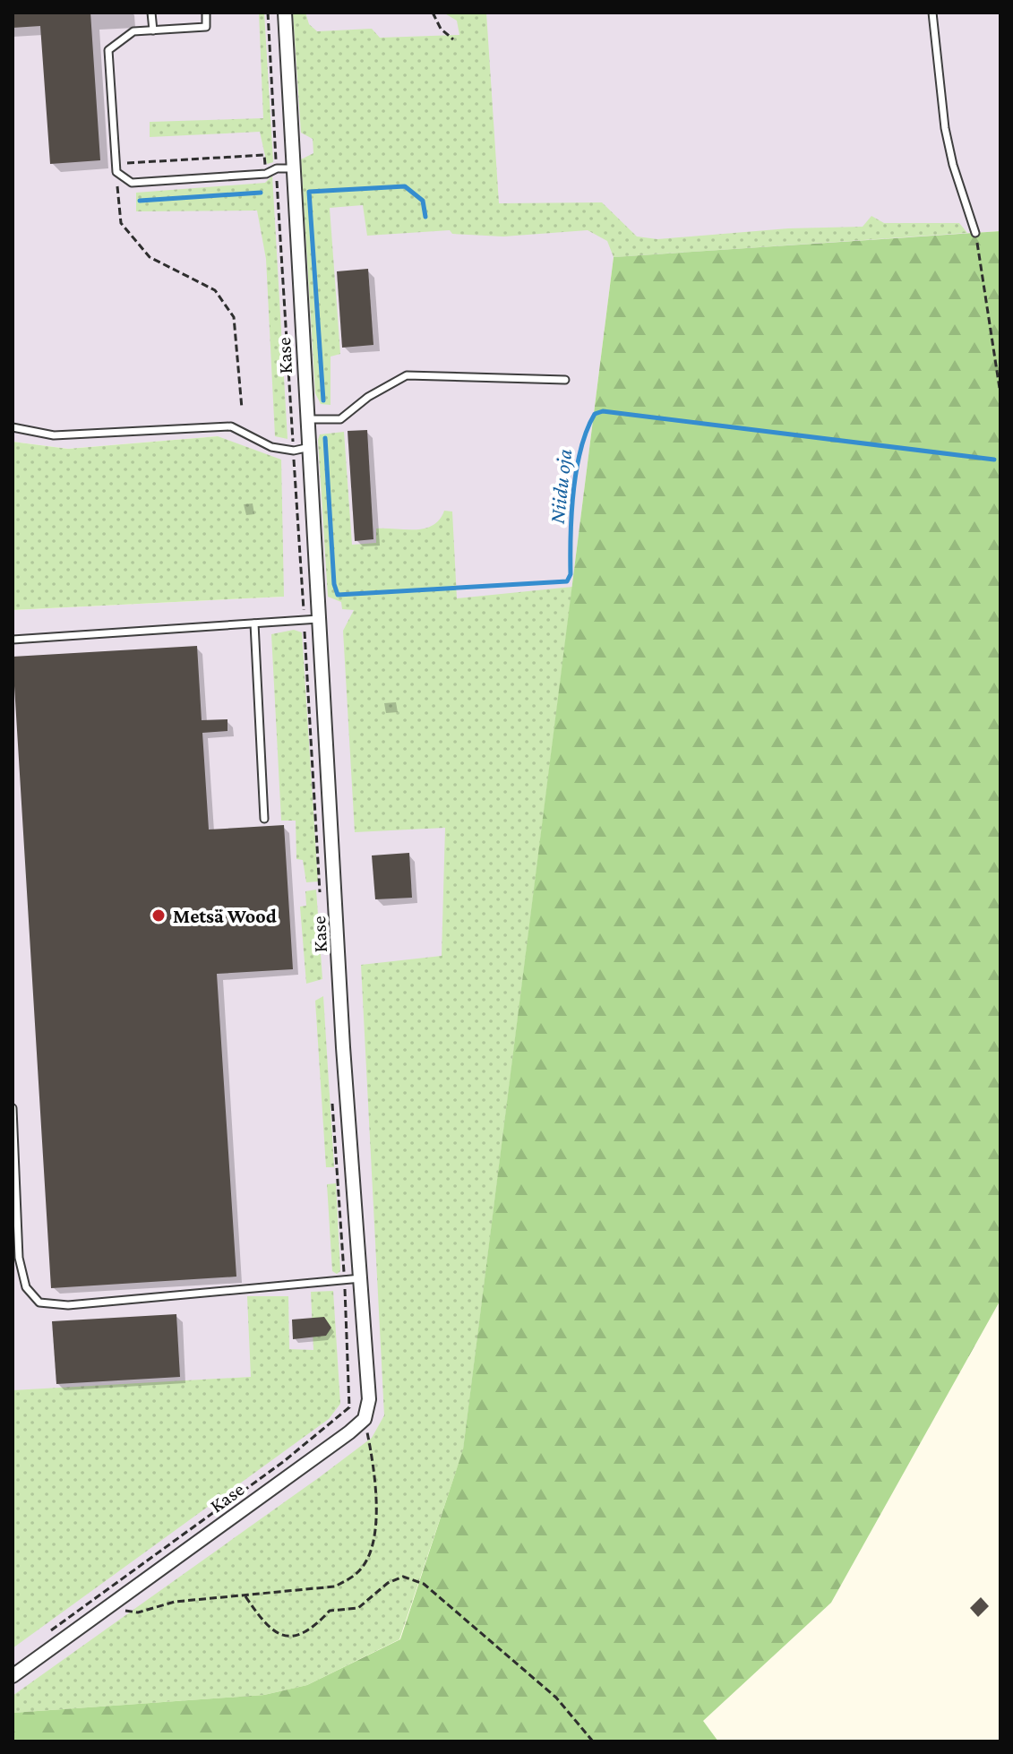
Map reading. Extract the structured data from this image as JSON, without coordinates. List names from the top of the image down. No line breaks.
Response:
{"streets":{"street":["Kase"]},"water":["Niidu oja"],"places":["Metsä Wood"]}
